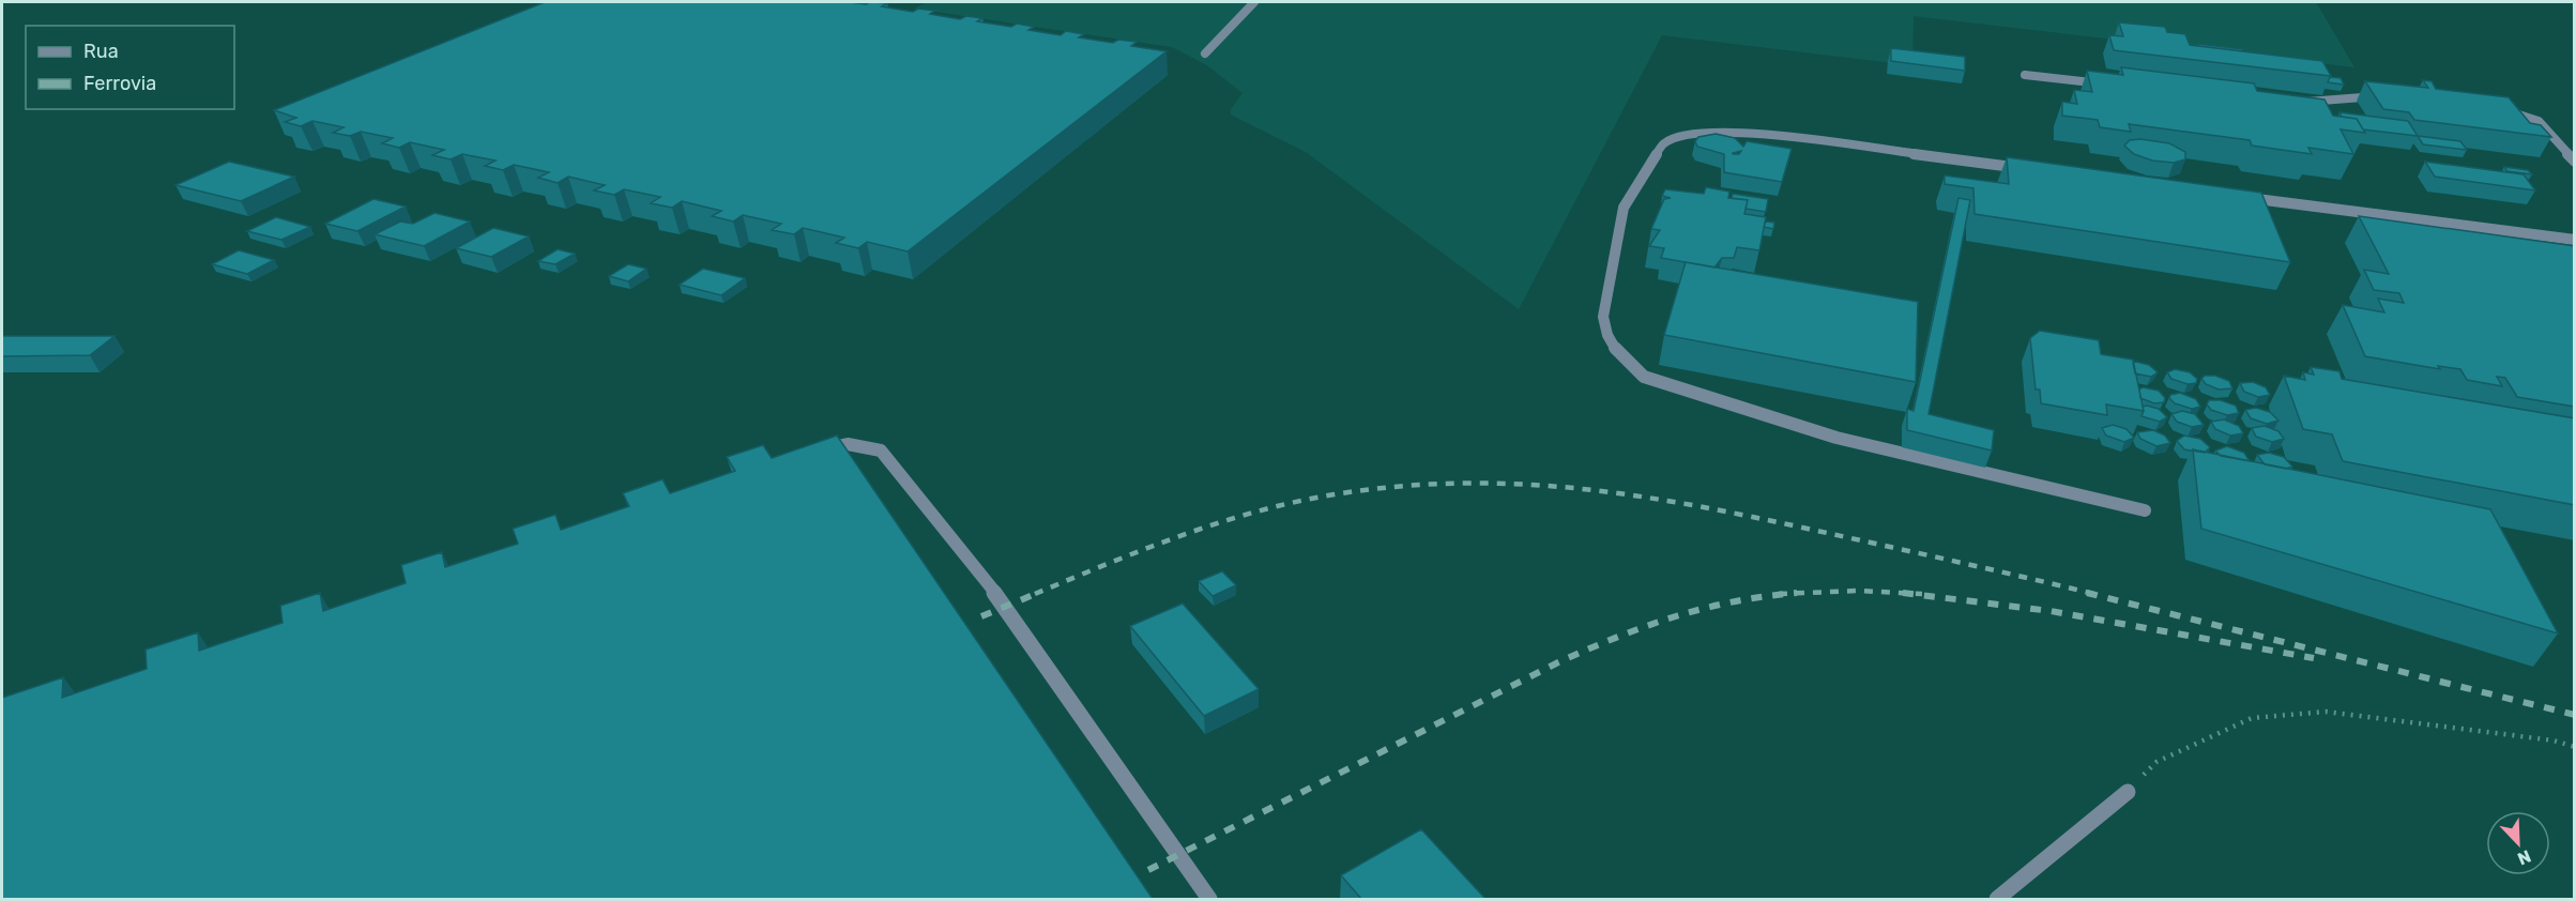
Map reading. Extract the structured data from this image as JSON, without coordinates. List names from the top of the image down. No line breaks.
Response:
{"legend":["Rua","Ferrovia"],"north":"bottom right"}
